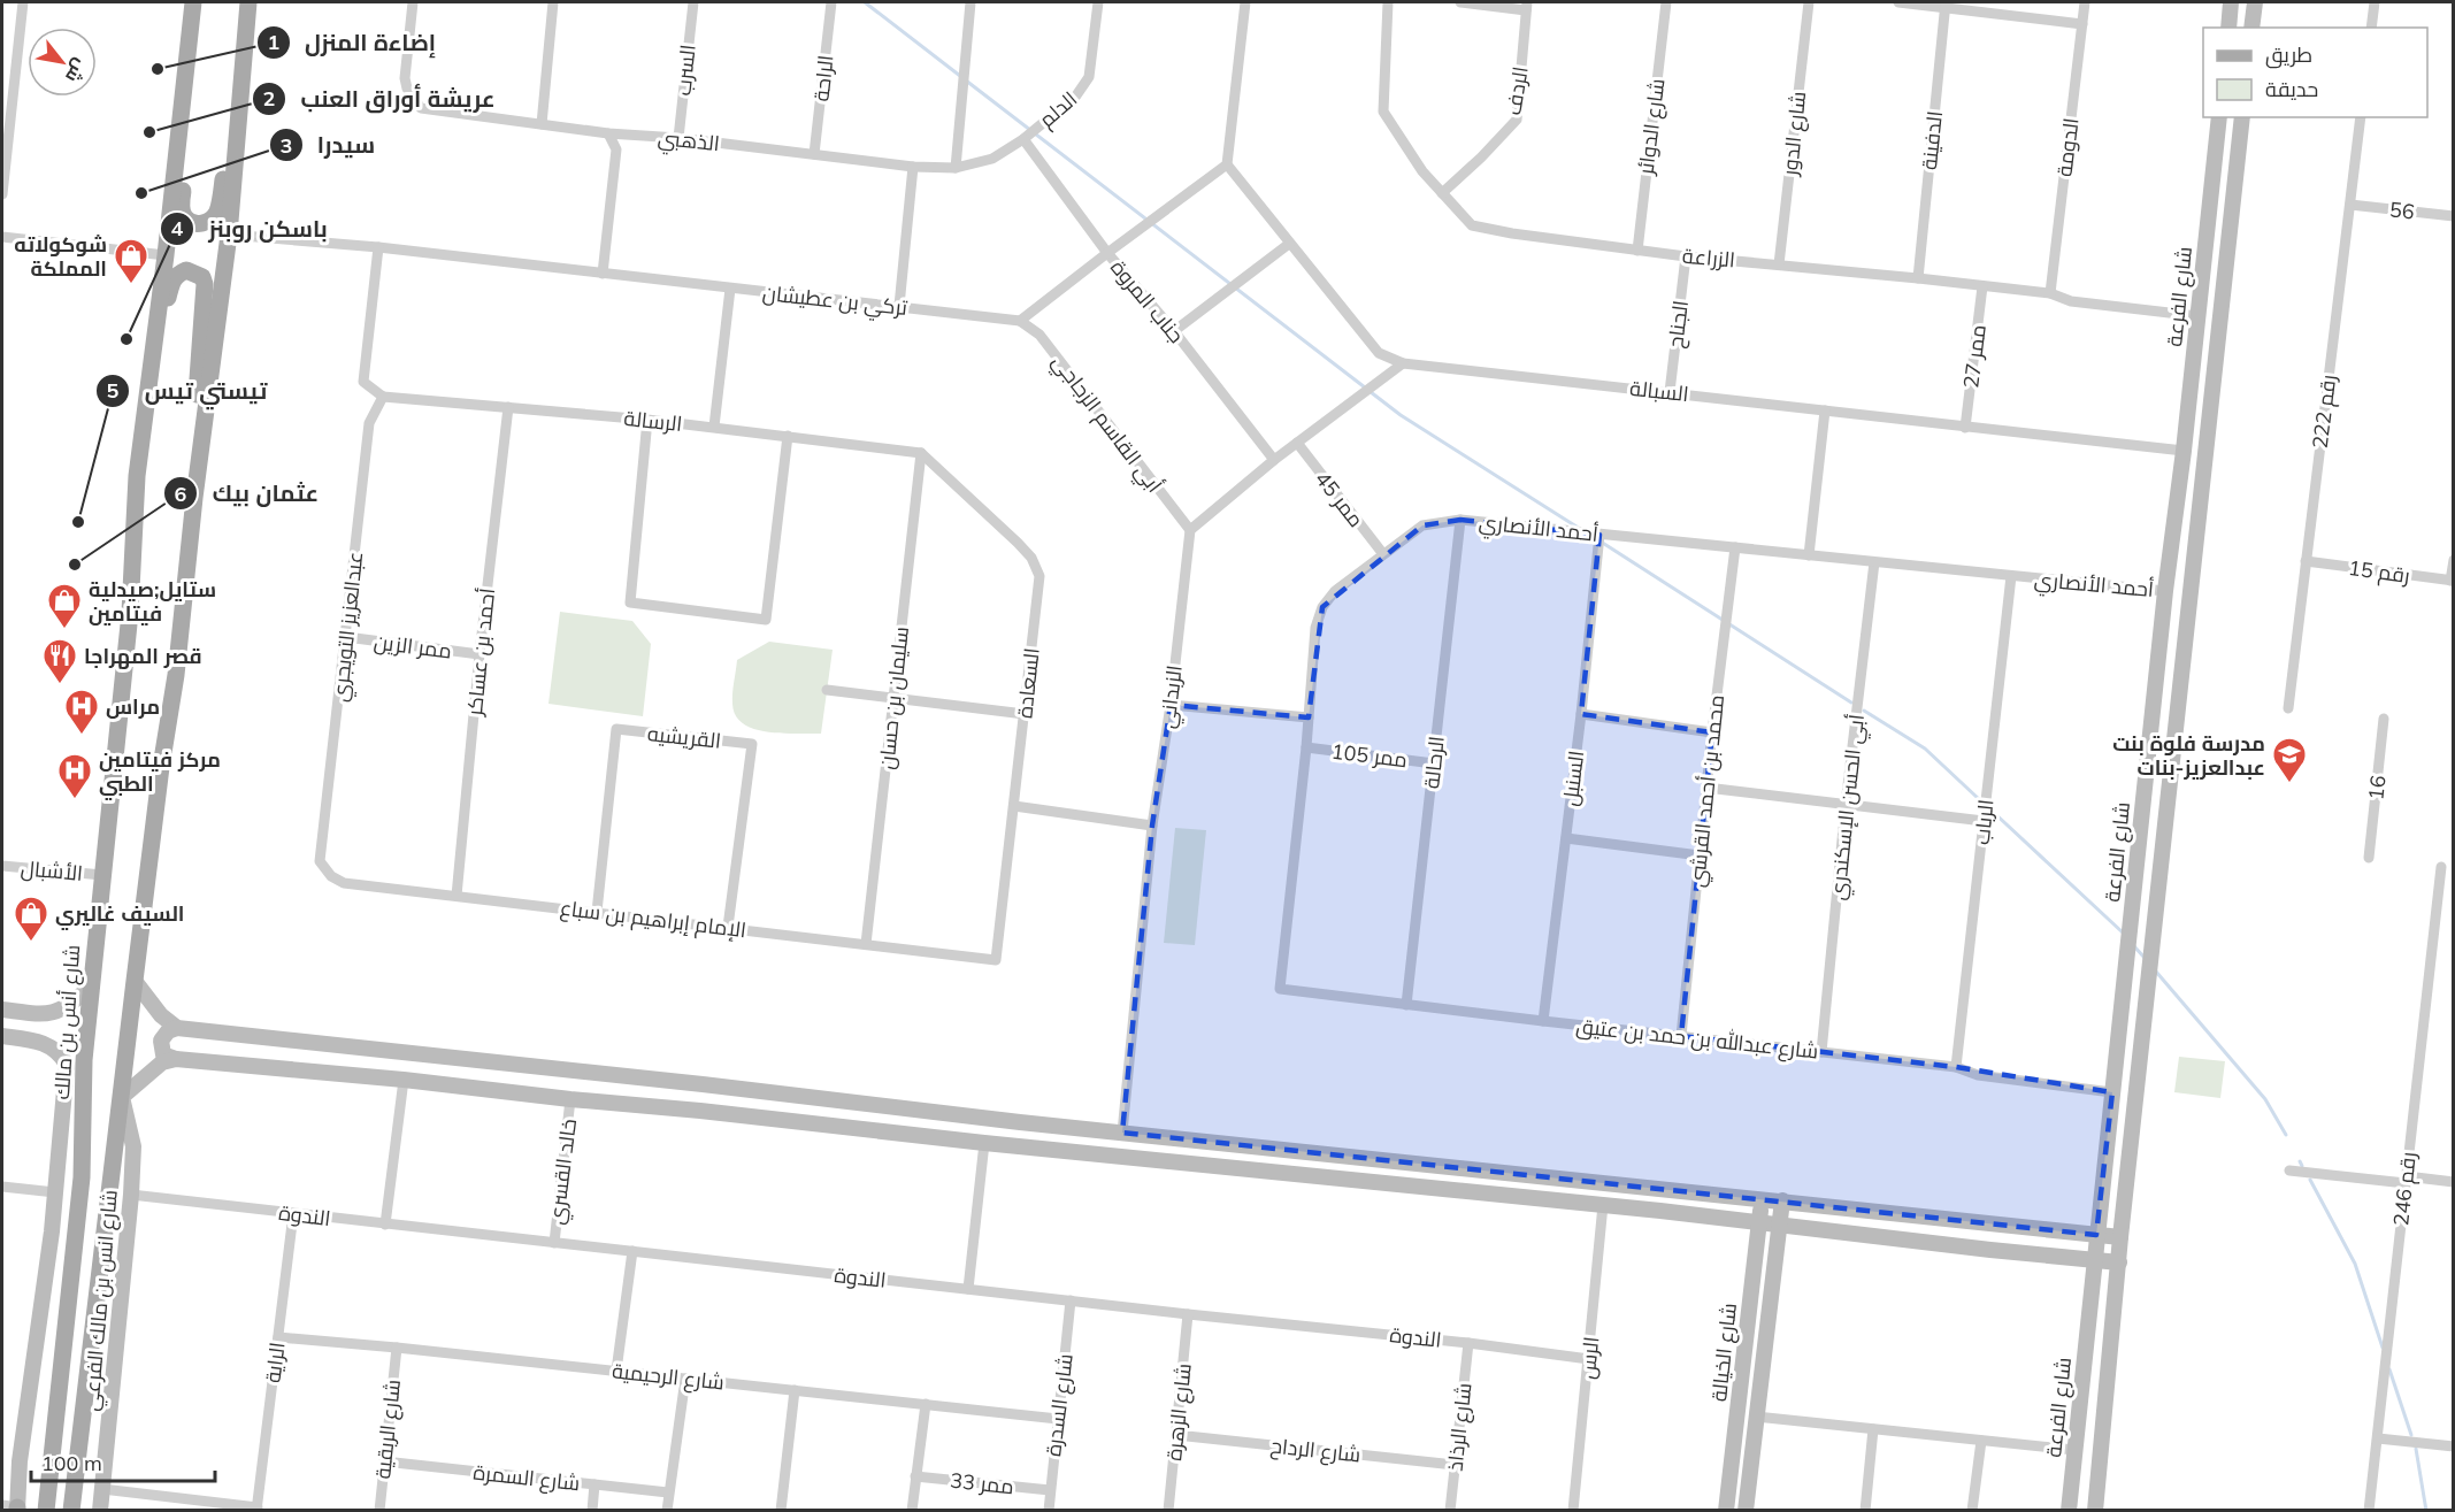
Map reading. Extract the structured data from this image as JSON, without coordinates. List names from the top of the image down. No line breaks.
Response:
{"streets":{"main road":["شارع أنس بن مالك"],"street":["السرب","الراحة","الردف","الدلم","شارع الدوائر","شارع الدور","الذهبي","الدفينة","الدومة","56","الزراعة","شارع الفرعة","تركي بن عطيشان","جناب المروة","الجناح","ممر 27","السبالة","رقم 222","الرسالة","أبي القاسم الزجاجي","ممر 45","أحمد الأنصاري","رقم 15","عبدالعزيز التويجري","ممر الزين","أحمد بن عساكر","السعادة","الزبداني","سليمان بن حسان","القريشيه","ممر 105","الرحالة","السنبل","16","محمد بن أحمد القرشي","أبي الحسن الإسكندري","الرباب","الأشبال","الإمام إبراهيم بن سباع","شارع عبدالله بن حمد بن عتيق","خالد القسري","رقم 246","الندوة","شارع انس بن مالك الفرعي","شارع الخيالة","الرس","الراية","شارع الرحيمية","شارع السدرة","شارع الزهرة","شارع الرذاذ","شارع الربقية","شارع الرداح","شارع السمرة","ممر 33"]},"crossings":[["السرب","الذهبي"],["الراحة","الذهبي"],["الردف","الزراعة"],["الدلم","الذهبي"],["الدلم","جناب المروة"],["شارع الدوائر","الزراعة"],["شارع الدور","الزراعة"],["الدفينة","الزراعة"],["الدومة","الزراعة"],["56","رقم 222"],["الزراعة","شارع الفرعة"],["الزراعة","الجناح"],["الزراعة","ممر 27"],["شارع الفرعة","السبالة"],["شارع الفرعة","أحمد الأنصاري"],["شارع الفرعة","شارع عبدالله بن حمد بن عتيق"],["تركي بن عطيشان","أبي القاسم الزجاجي"],["الجناح","السبالة"],["ممر 27","السبالة"],["رقم 222","رقم 15"],["الرسالة","عبدالعزيز التويجري"],["الرسالة","أحمد بن عساكر"],["الرسالة","السعادة"],["الرسالة","سليمان بن حسان"],["أبي القاسم الزجاجي","الزبداني"],["ممر 45","أحمد الأنصاري"],["أحمد الأنصاري","ممر 105"],["أحمد الأنصاري","الرحالة"],["أحمد الأنصاري","السنبل"],["أحمد الأنصاري","محمد بن أحمد القرشي"],["أحمد الأنصاري","أبي الحسن الإسكندري"],["أحمد الأنصاري","الرباب"],["أحمد الأنصاري","شارع عبدالله بن حمد بن عتيق"],["عبدالعزيز التويجري","ممر الزين"],["عبدالعزيز التويجري","الإمام إبراهيم بن سباع"],["ممر الزين","أحمد بن عساكر"],["أحمد بن عساكر","الإمام إبراهيم بن سباع"],["السعادة","سليمان بن حسان"],["السعادة","الإمام إبراهيم بن سباع"],["سليمان بن حسان","الإمام إبراهيم بن سباع"],["القريشيه","الإمام إبراهيم بن سباع"],["ممر 105","الرحالة"],["الرحالة","شارع عبدالله بن حمد بن عتيق"],["السنبل","شارع عبدالله بن حمد بن عتيق"],["محمد بن أحمد القرشي","شارع عبدالله بن حمد بن عتيق"],["أبي الحسن الإسكندري","شارع عبدالله بن حمد بن عتيق"],["الرباب","شارع عبدالله بن حمد بن عتيق"],["الأشبال","شارع أنس بن مالك"],["خالد القسري","الندوة"],["الندوة","شارع انس بن مالك الفرعي"],["الندوة","الرس"],["الندوة","الراية"],["الندوة","شارع السدرة"],["الندوة","شارع الزهرة"],["الندوة","شارع الرذاذ"],["الراية","شارع الرحيمية"],["شارع الرحيمية","شارع السدرة"],["شارع الرحيمية","شارع الربقية"],["شارع السدرة","ممر 33"],["شارع الزهرة","شارع الرداح"],["شارع الرذاذ","شارع الرداح"],["شارع الربقية","شارع السمرة"]],"places":{"other":["إضاءة المنزل","عريشة أوراق العنب","سيدرا","باسكن روبنز","تيستي تيس","عثمان بيك"],"shop":["شوكولاته المملكة","ستايل;صيدلية فيتامين","السيف غاليري"],"restaurant":["قصر المهراجا"],"hospital":["مراس","مركز فيتامين الطبي"],"school or university":["مدرسة فلوة بنت عبدالعزيز-بنات"]},"legend":["طريق","حديقة"],"scale_bar":"100 m","north":"bottom right"}
